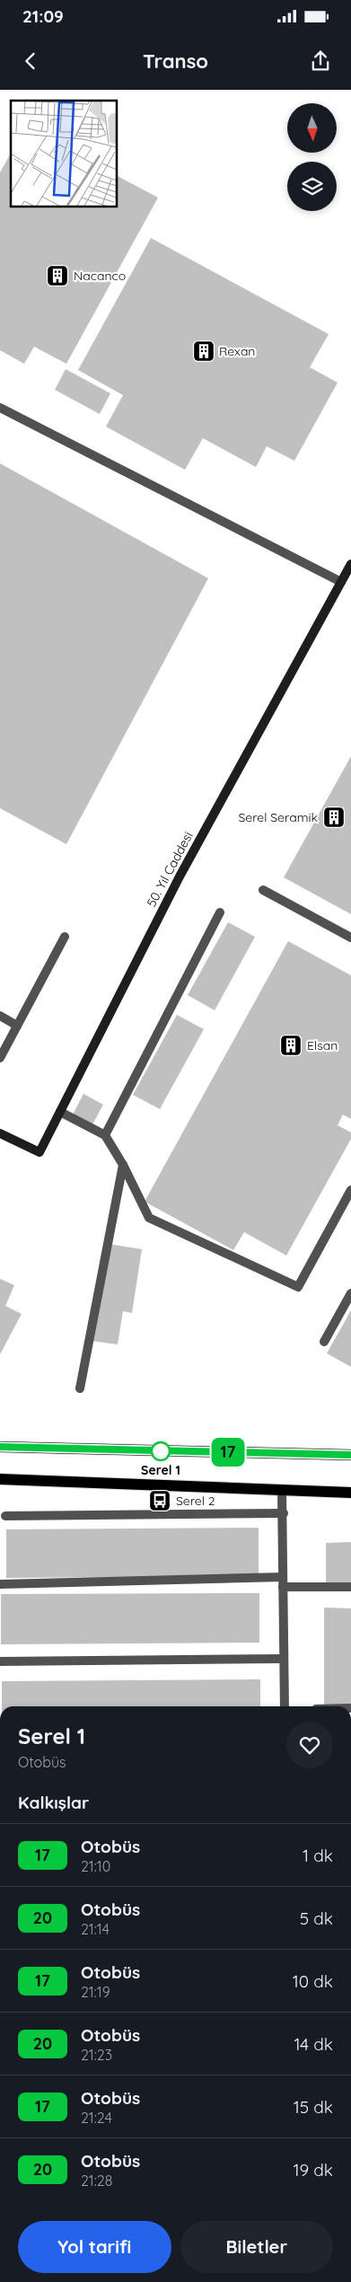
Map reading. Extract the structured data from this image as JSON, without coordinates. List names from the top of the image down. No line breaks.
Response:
{"streets":{"street":["50. Yıl Caddesi"]},"places":{"building":["Nacanco","Rexan","Serel Seramik","Elsan"],"other":["Serel 1"],"bus stop":["Serel 2"]},"lines":["bus line 17"],"north":"bottom","page":{"status":"21:09","header":"Transo","on_map":"17","heading":[["Serel 1","Otobüs"],"Kalkışlar"],"list":[{"mark":"17","name":"Otobüs","note":"21:10","value":"1 dk"},{"mark":"20","name":"Otobüs","note":"21:14","value":"5 dk"},{"mark":"17","name":"Otobüs","note":"21:19","value":"10 dk"},{"mark":"20","name":"Otobüs","note":"21:23","value":"14 dk"},{"mark":"17","name":"Otobüs","note":"21:24","value":"15 dk"},{"mark":"20","name":"Otobüs","note":"21:28","value":"19 dk"}],"buttons":["Yol tarifi","Biletler"]}}
